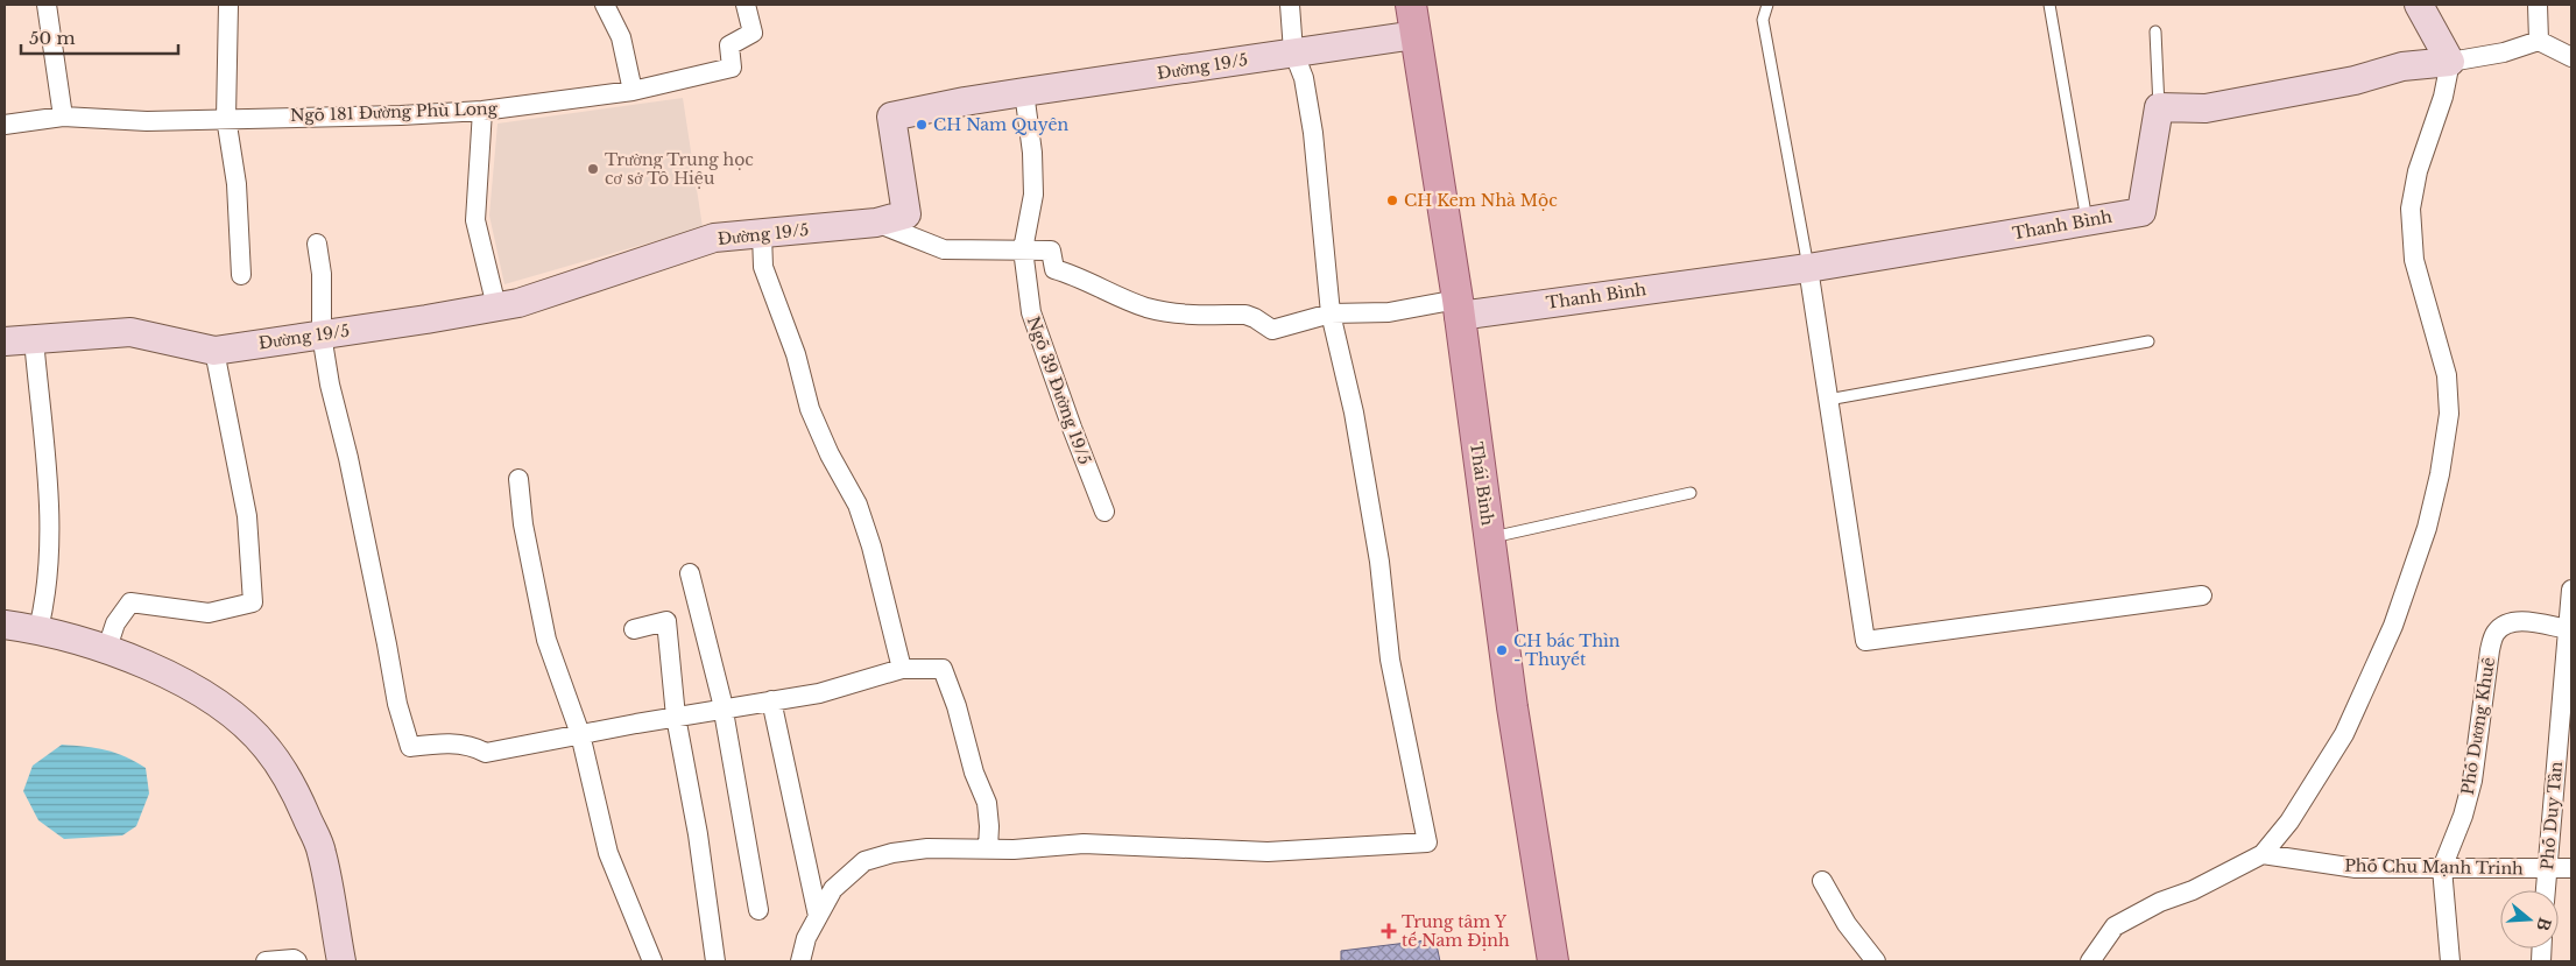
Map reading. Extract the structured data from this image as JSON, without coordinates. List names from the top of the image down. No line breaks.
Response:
{"streets":{"main road":["Thái Bình"],"street":["Đường 19/5","Ngõ 181 Đường Phù Long","Thanh Bình","Ngõ 39 Đường 19/5","Phố Dương Khuê","Phố Duy Tân","Phố Chu Mạnh Trinh"]},"crossings":[["Đường 19/5","Ngõ 39 Đường 19/5"],["Đường 19/5","Thái Bình"],["Thanh Bình","Thái Bình"],["Phố Dương Khuê","Phố Duy Tân"],["Phố Dương Khuê","Phố Chu Mạnh Trinh"],["Phố Duy Tân","Phố Chu Mạnh Trinh"]],"places":{"other":["CH Nam Quyên","Trường Trung học cơ sở Tô Hiệu","CH Kem Nhà Mộc","CH bác Thìn - Thuyết"],"health":["Trung tâm Y tế Nam Định"]},"scale_bar":"50 m","north":"right"}
